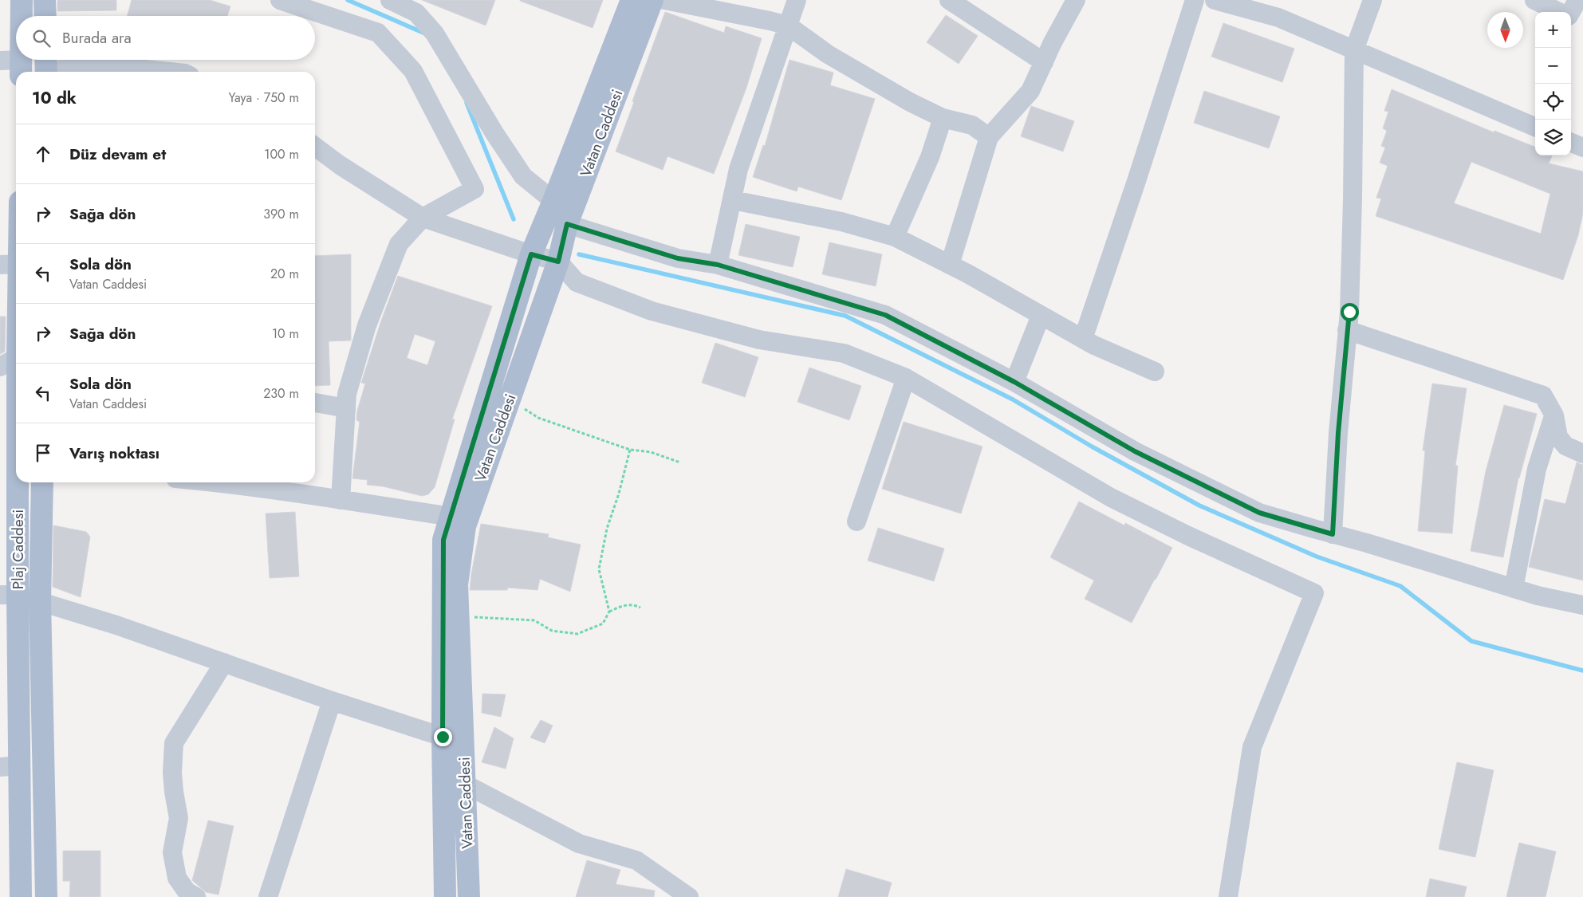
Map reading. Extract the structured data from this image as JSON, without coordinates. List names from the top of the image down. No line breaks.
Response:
{"streets":{"main road":["Vatan Caddesi","Plaj Caddesi"]},"north":"bottom","page":{"map_buttons":["+","−"],"search":"Burada ara","heading":["10 dk","Yaya · 750 m"],"list":[["Düz devam et","100 m"],["Sağa dön","390 m"],["Sola dön","Vatan Caddesi","20 m"],["Sağa dön","10 m"],["Sola dön","Vatan Caddesi","230 m"],"Varış noktası"]}}
